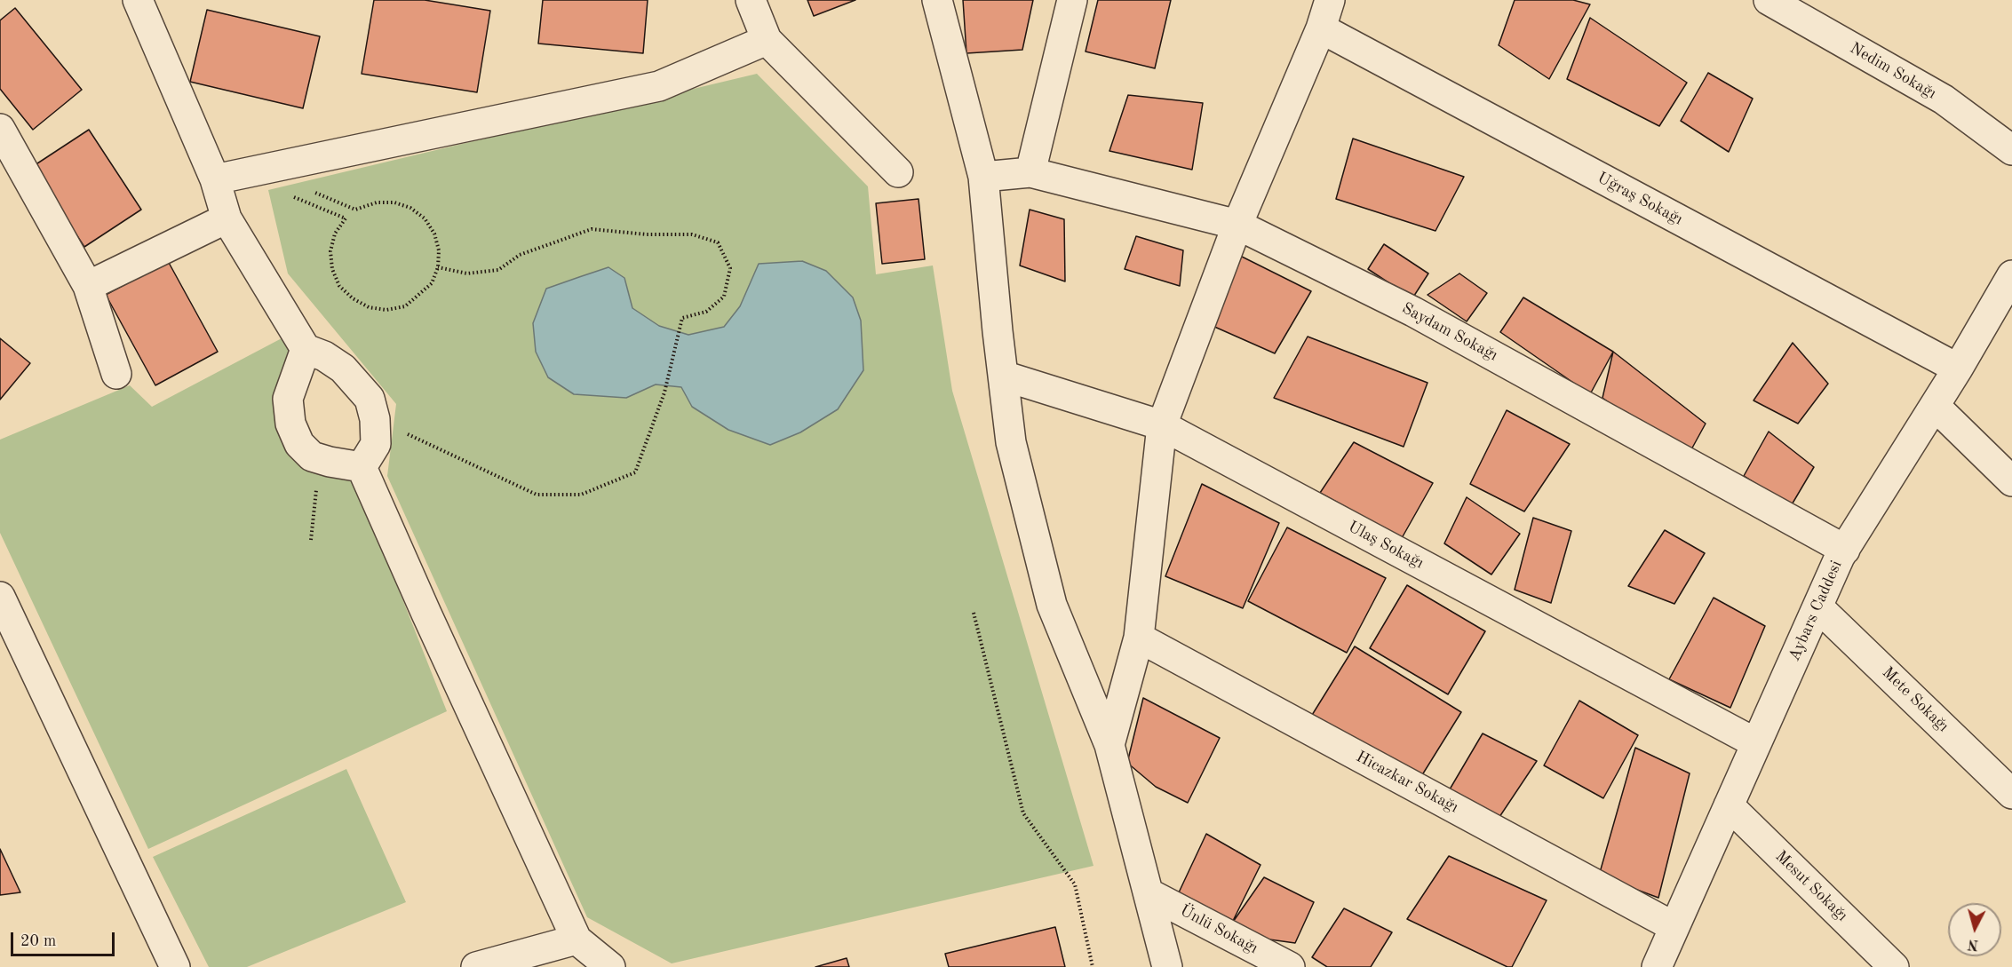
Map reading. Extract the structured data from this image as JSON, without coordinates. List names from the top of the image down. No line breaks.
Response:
{"streets":{"street":["Nedim Sokağı","Uğraş Sokağı","Saydam Sokağı","Ulaş Sokağı","Aybars Caddesi","Mete Sokağı","Hicazkar Sokağı","Mesut Sokağı","Ünlü Sokağı"]},"crossings":[["Uğraş Sokağı","Aybars Caddesi"],["Saydam Sokağı","Aybars Caddesi"],["Ulaş Sokağı","Aybars Caddesi"],["Aybars Caddesi","Mete Sokağı"],["Aybars Caddesi","Hicazkar Sokağı"],["Aybars Caddesi","Mesut Sokağı"]],"scale_bar":"20 m","north":"bottom"}
